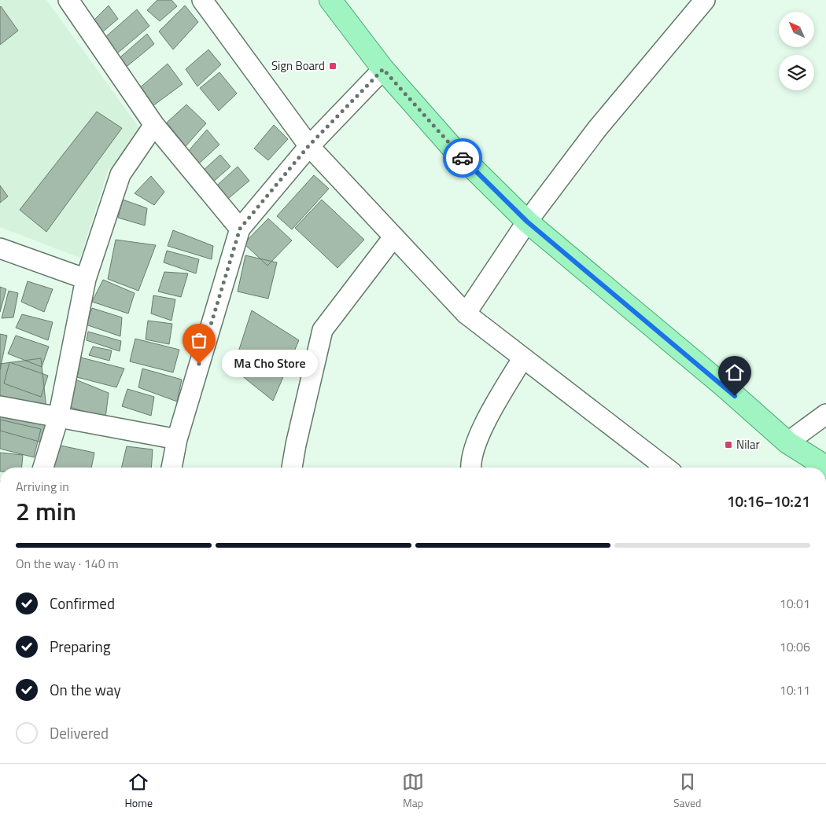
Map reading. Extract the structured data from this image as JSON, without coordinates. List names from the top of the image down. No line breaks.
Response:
{"places":{"transit":["Sign Board","Nilar"],"other":["Ma Cho Store"]},"north":"top left","page":{"bubble":"Ma Cho Store","heading":["2 min","Arriving in","10:16–10:21"],"bar":"On the way · 140 m","list":[["Confirmed","10:01"],["Preparing","10:06"],["On the way","10:11"],"Delivered"],"tabs":["Home","Map","Saved"]}}
